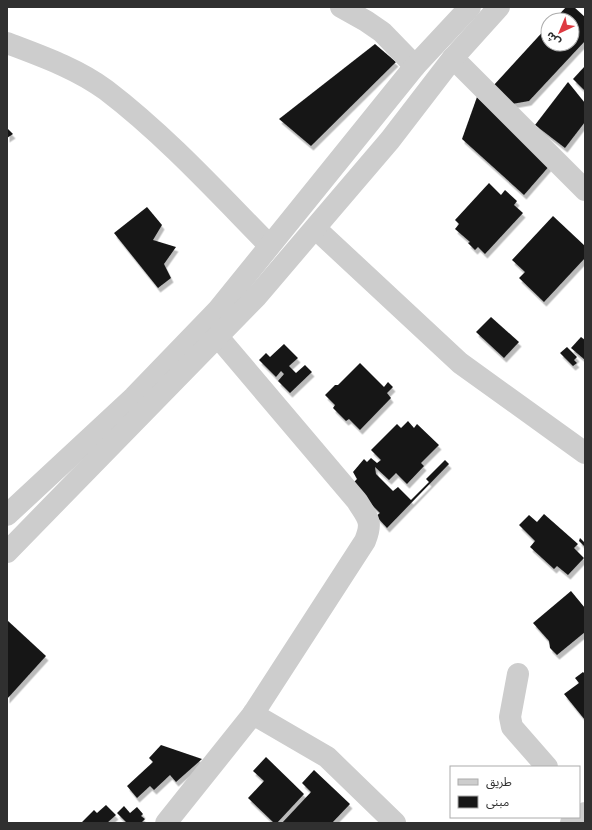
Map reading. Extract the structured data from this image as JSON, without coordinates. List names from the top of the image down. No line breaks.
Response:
{"legend":["طريق","مبنى"],"north":"bottom left"}
